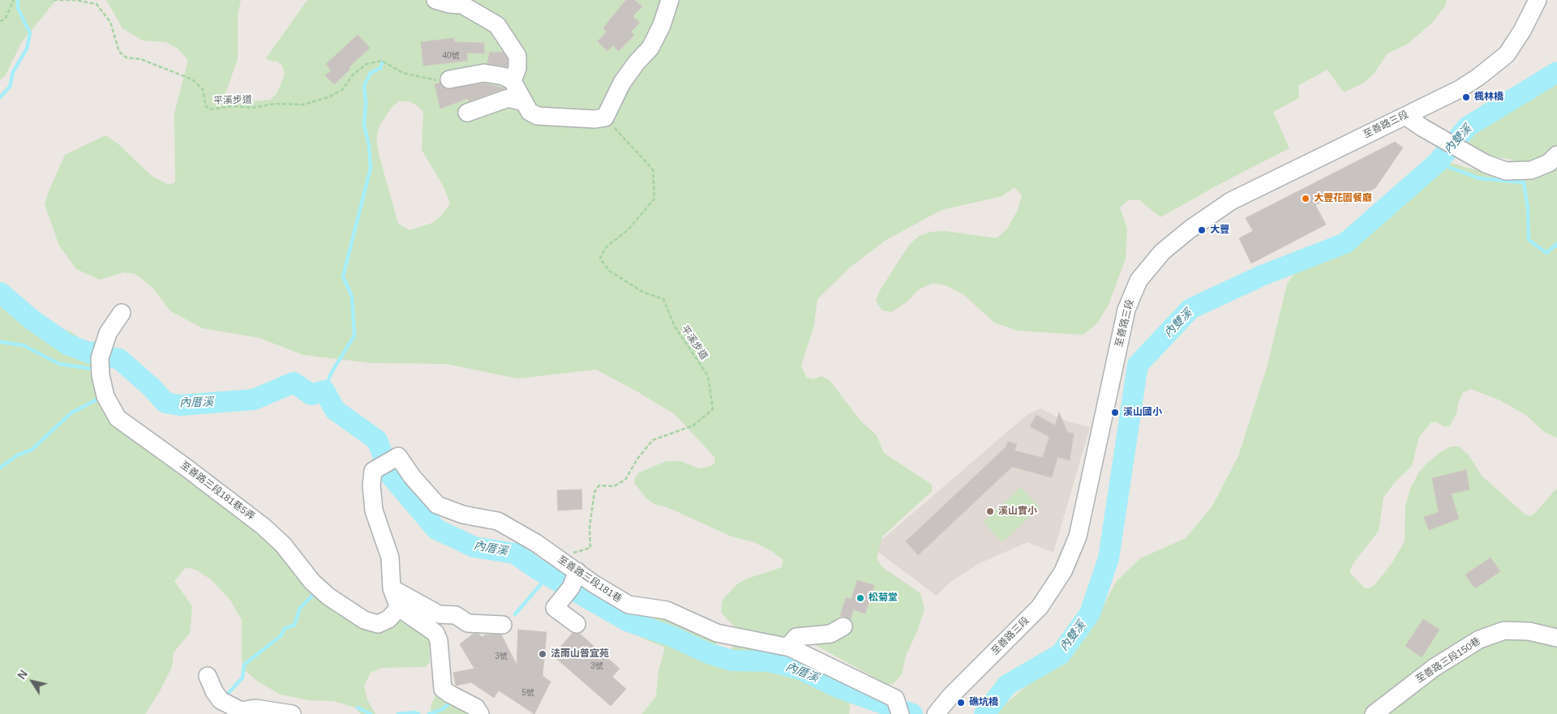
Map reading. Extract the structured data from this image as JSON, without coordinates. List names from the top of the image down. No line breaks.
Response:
{"streets":{"street":["至善路三段","至善路三段181巷5弄","至善路三段181巷","至善路三段150巷"],"path":["平溪步道"]},"crossings":[["平溪步道","至善路三段181巷"]],"water":["內雙溪","內厝溪"],"places":["楓林橋","大豐花園餐廳","大豐","溪山國小","溪山實小","松菊堂","法雨山普宜苑","礁坑橋"],"house_numbers":["40號","3號","3號","5號"],"north":"top left"}
